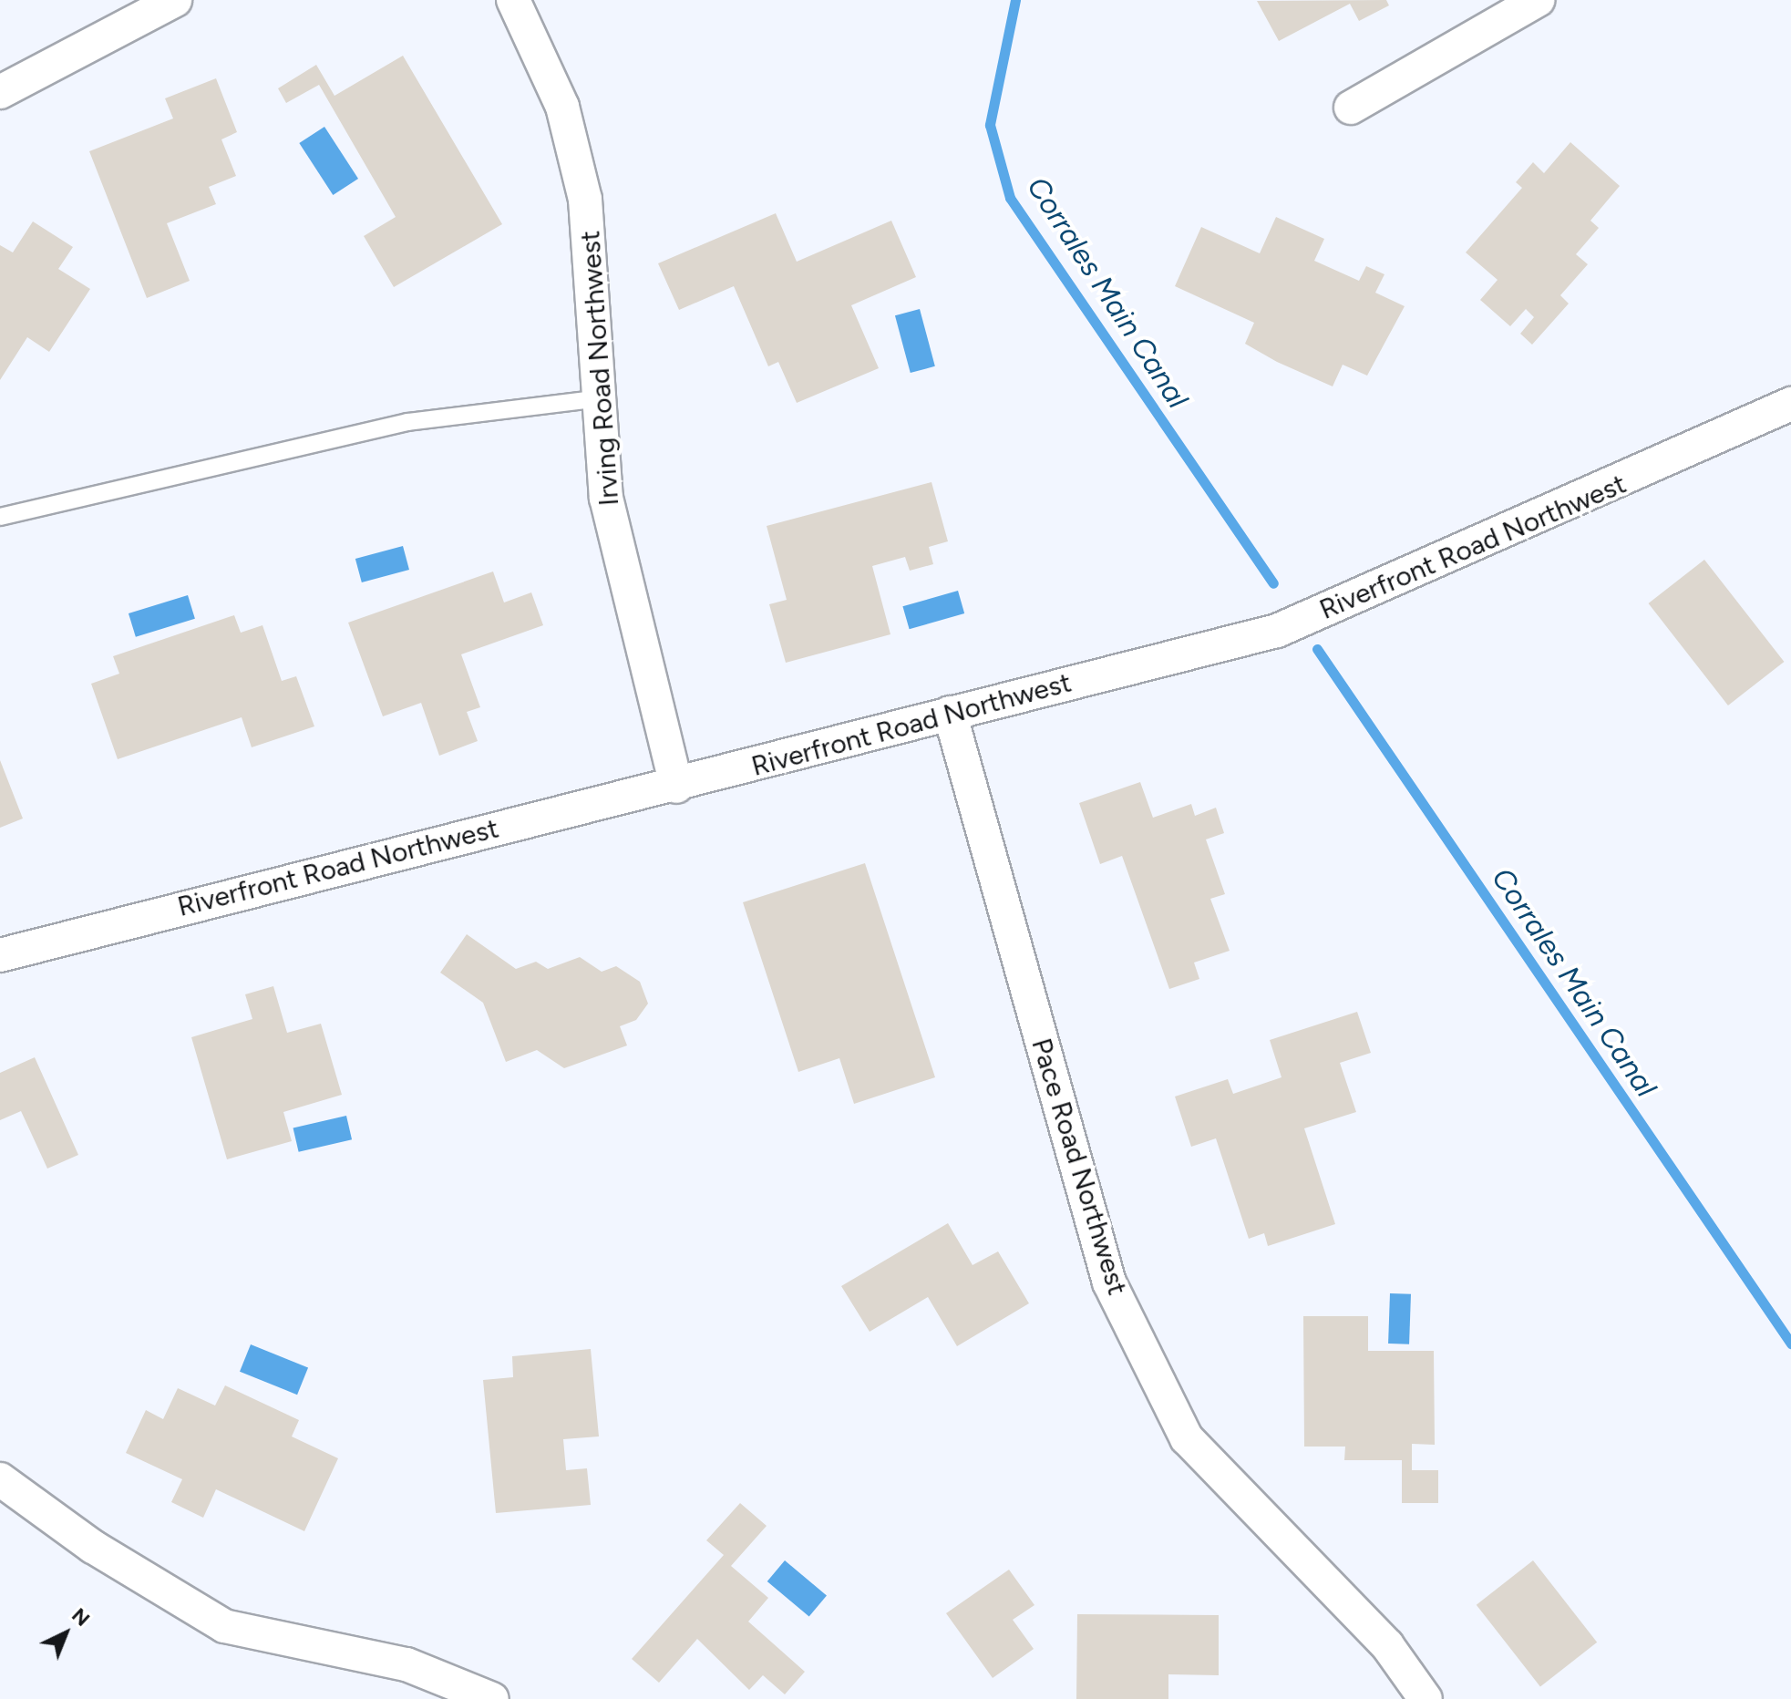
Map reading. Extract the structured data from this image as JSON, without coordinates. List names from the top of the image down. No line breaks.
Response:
{"streets":{"street":["Irving Road Northwest","Riverfront Road Northwest","Pace Road Northwest"]},"crossings":[["Irving Road Northwest","Riverfront Road Northwest"],["Riverfront Road Northwest","Pace Road Northwest"]],"water":["Corrales Main Canal"],"north":"top right"}
